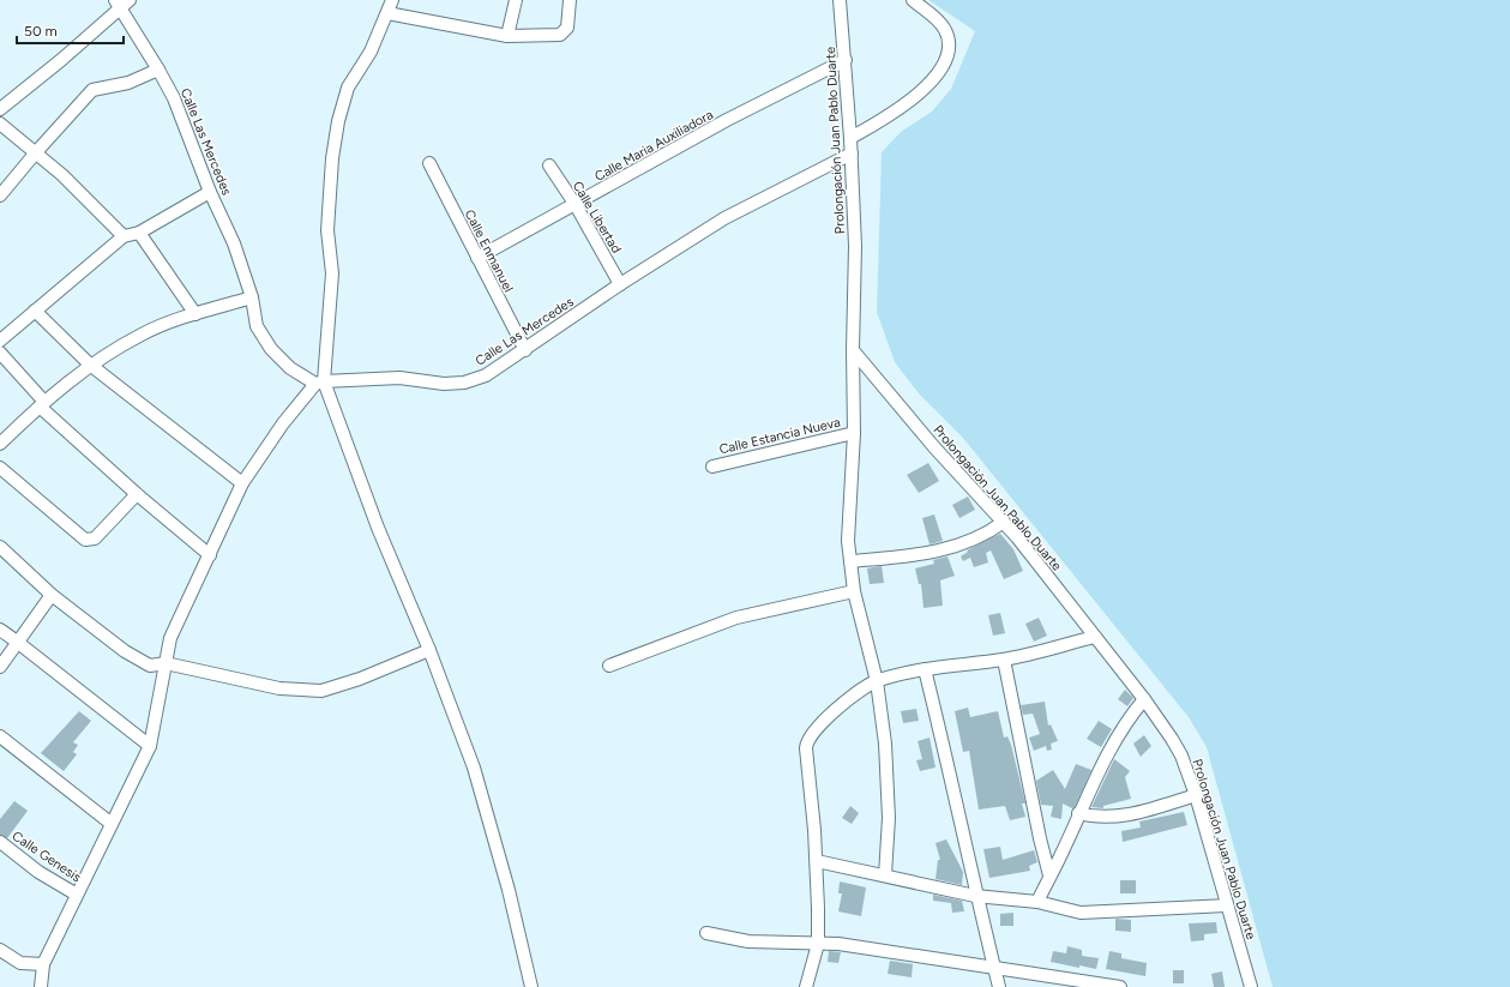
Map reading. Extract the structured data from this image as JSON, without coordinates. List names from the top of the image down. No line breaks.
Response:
{"streets":{"street":["Prolongación Juan Pablo Duarte","Calle Las Mercedes","Calle Maria Auxiliadora","Calle Libertad","Calle Enmanuel","Calle Estancia Nueva","Calle Genesis"]},"crossings":[["Prolongación Juan Pablo Duarte","Calle Las Mercedes"],["Prolongación Juan Pablo Duarte","Calle Maria Auxiliadora"],["Calle Las Mercedes","Calle Libertad"],["Calle Las Mercedes","Calle Enmanuel"],["Calle Maria Auxiliadora","Calle Libertad"],["Calle Maria Auxiliadora","Calle Enmanuel"]],"scale_bar":"50 m"}
